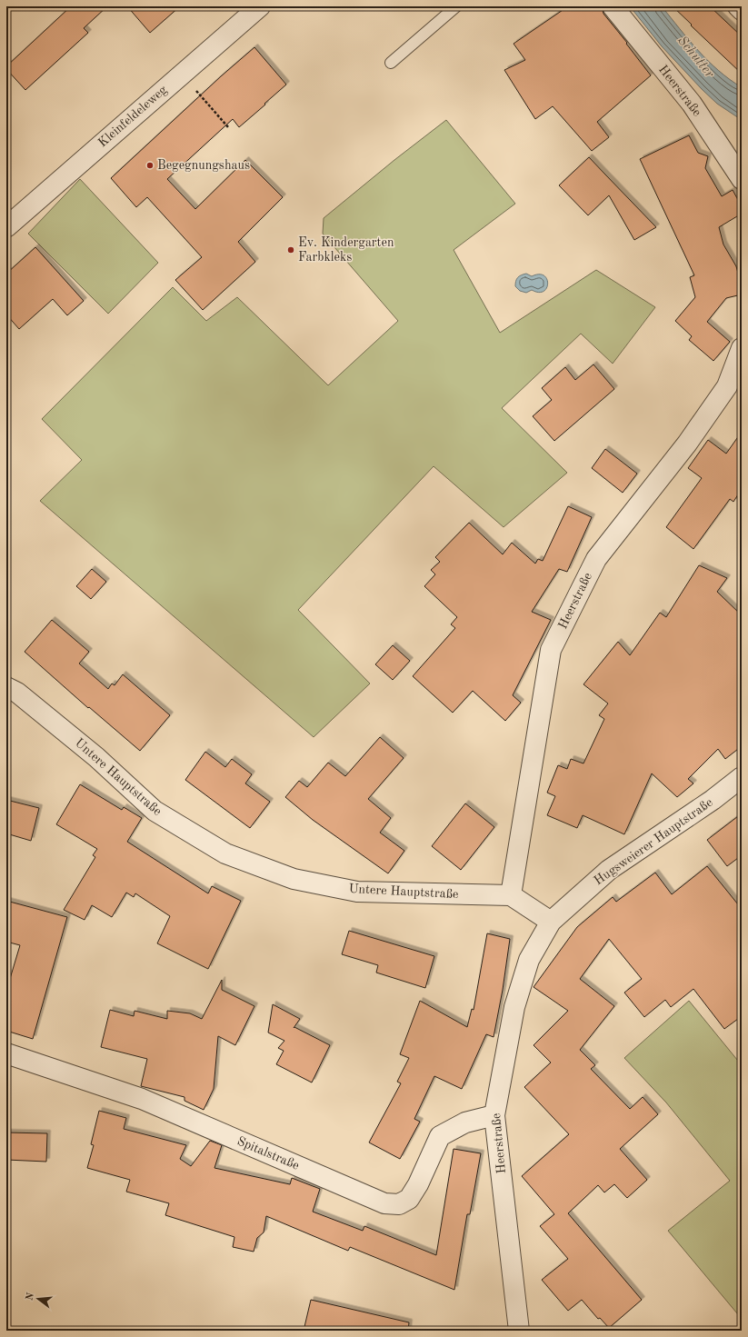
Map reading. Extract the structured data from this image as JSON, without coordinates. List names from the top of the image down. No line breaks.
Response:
{"streets":{"street":["Heerstraße","Kleinfeldeleweg","Untere Hauptstraße","Hugsweierer Hauptstraße","Spitalstraße"]},"crossings":[["Heerstraße","Untere Hauptstraße"],["Heerstraße","Hugsweierer Hauptstraße"],["Heerstraße","Spitalstraße"]],"water":["Schutter"],"places":["Begegnungshaus","Ev. Kindergarten Farbkleks"],"north":"left"}
